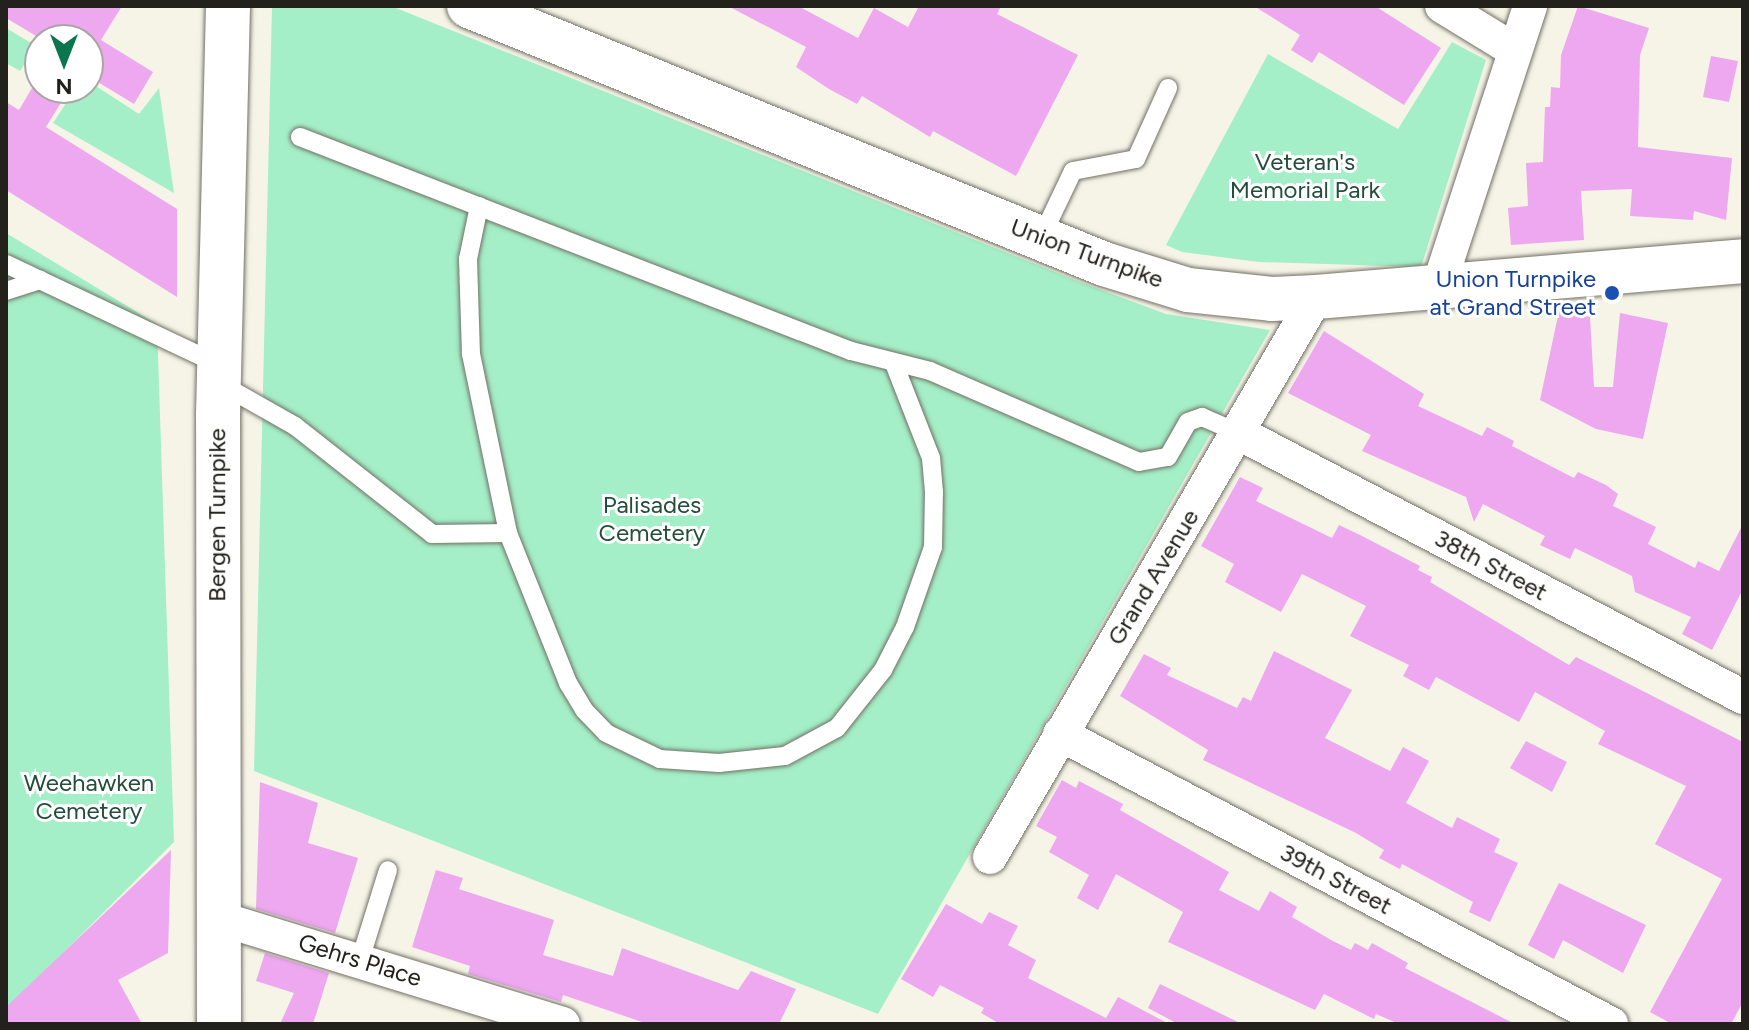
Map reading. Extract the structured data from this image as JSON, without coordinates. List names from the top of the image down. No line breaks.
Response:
{"streets":{"main road":["Union Turnpike","Bergen Turnpike"],"street":["38th Street","Grand Avenue","39th Street","Gehrs Place"]},"crossings":[["Union Turnpike","Grand Avenue"],["Bergen Turnpike","Gehrs Place"],["38th Street","Grand Avenue"],["Grand Avenue","39th Street"]],"parks":["Veteran's Memorial Park","Palisades Cemetery","Weehawken Cemetery"],"places":["Union Turnpike at Grand Street"],"north":"bottom"}
